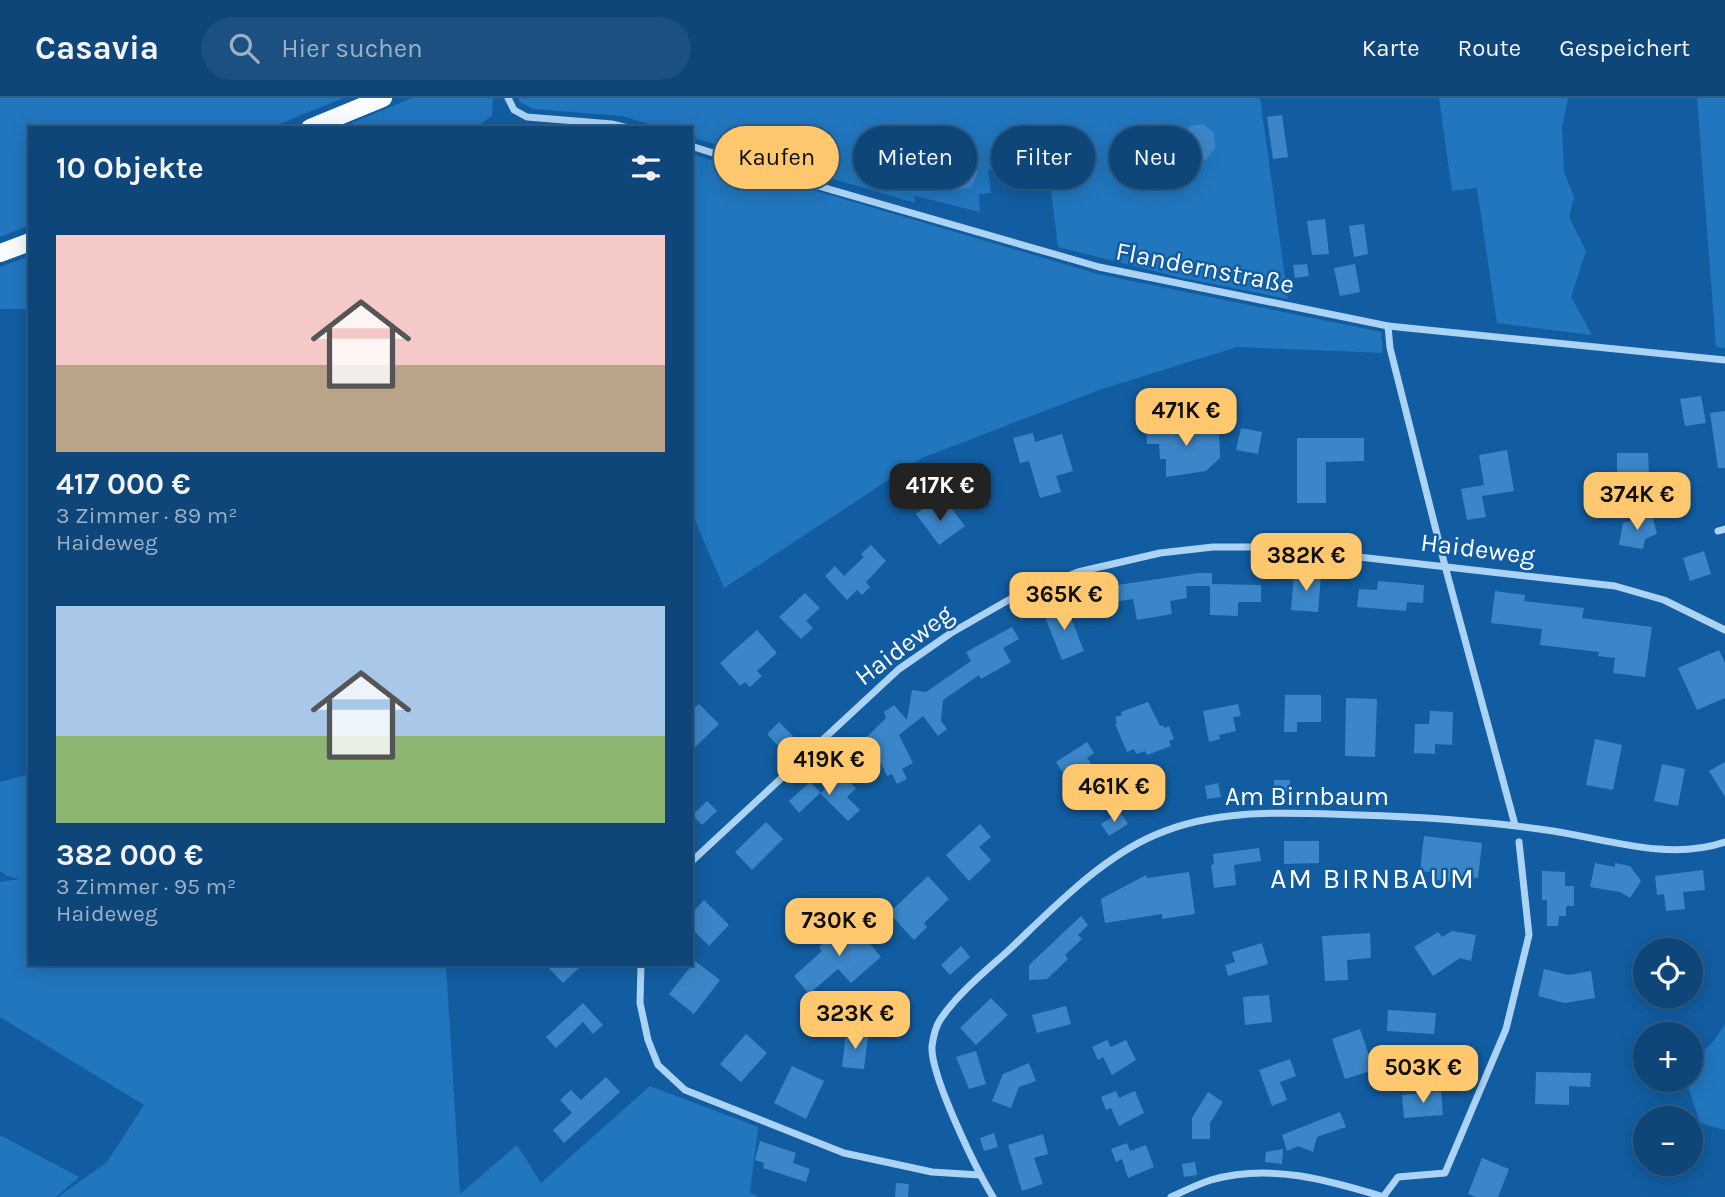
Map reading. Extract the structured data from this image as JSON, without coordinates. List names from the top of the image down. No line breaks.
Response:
{"streets":{"street":["Flandernstraße","Haideweg","Am Birnbaum"]},"districts":["AM BIRNBAUM"],"page":{"header":"Casavia","search":"Hier suchen","nav":["Karte","Route","Gespeichert"],"chip":["Kaufen","Mieten","Filter","Neu"],"heading":"10 Objekte","list":[{"name":"417 000 €","note":"3 Zimmer · 89 m² · Haideweg"},{"name":"382 000 €","note":"3 Zimmer · 95 m² · Haideweg"}],"price":["471K €","417K €","374K €","382K €","365K €","419K €","461K €","730K €","323K €","503K €"],"map_buttons":["+","−"]}}
